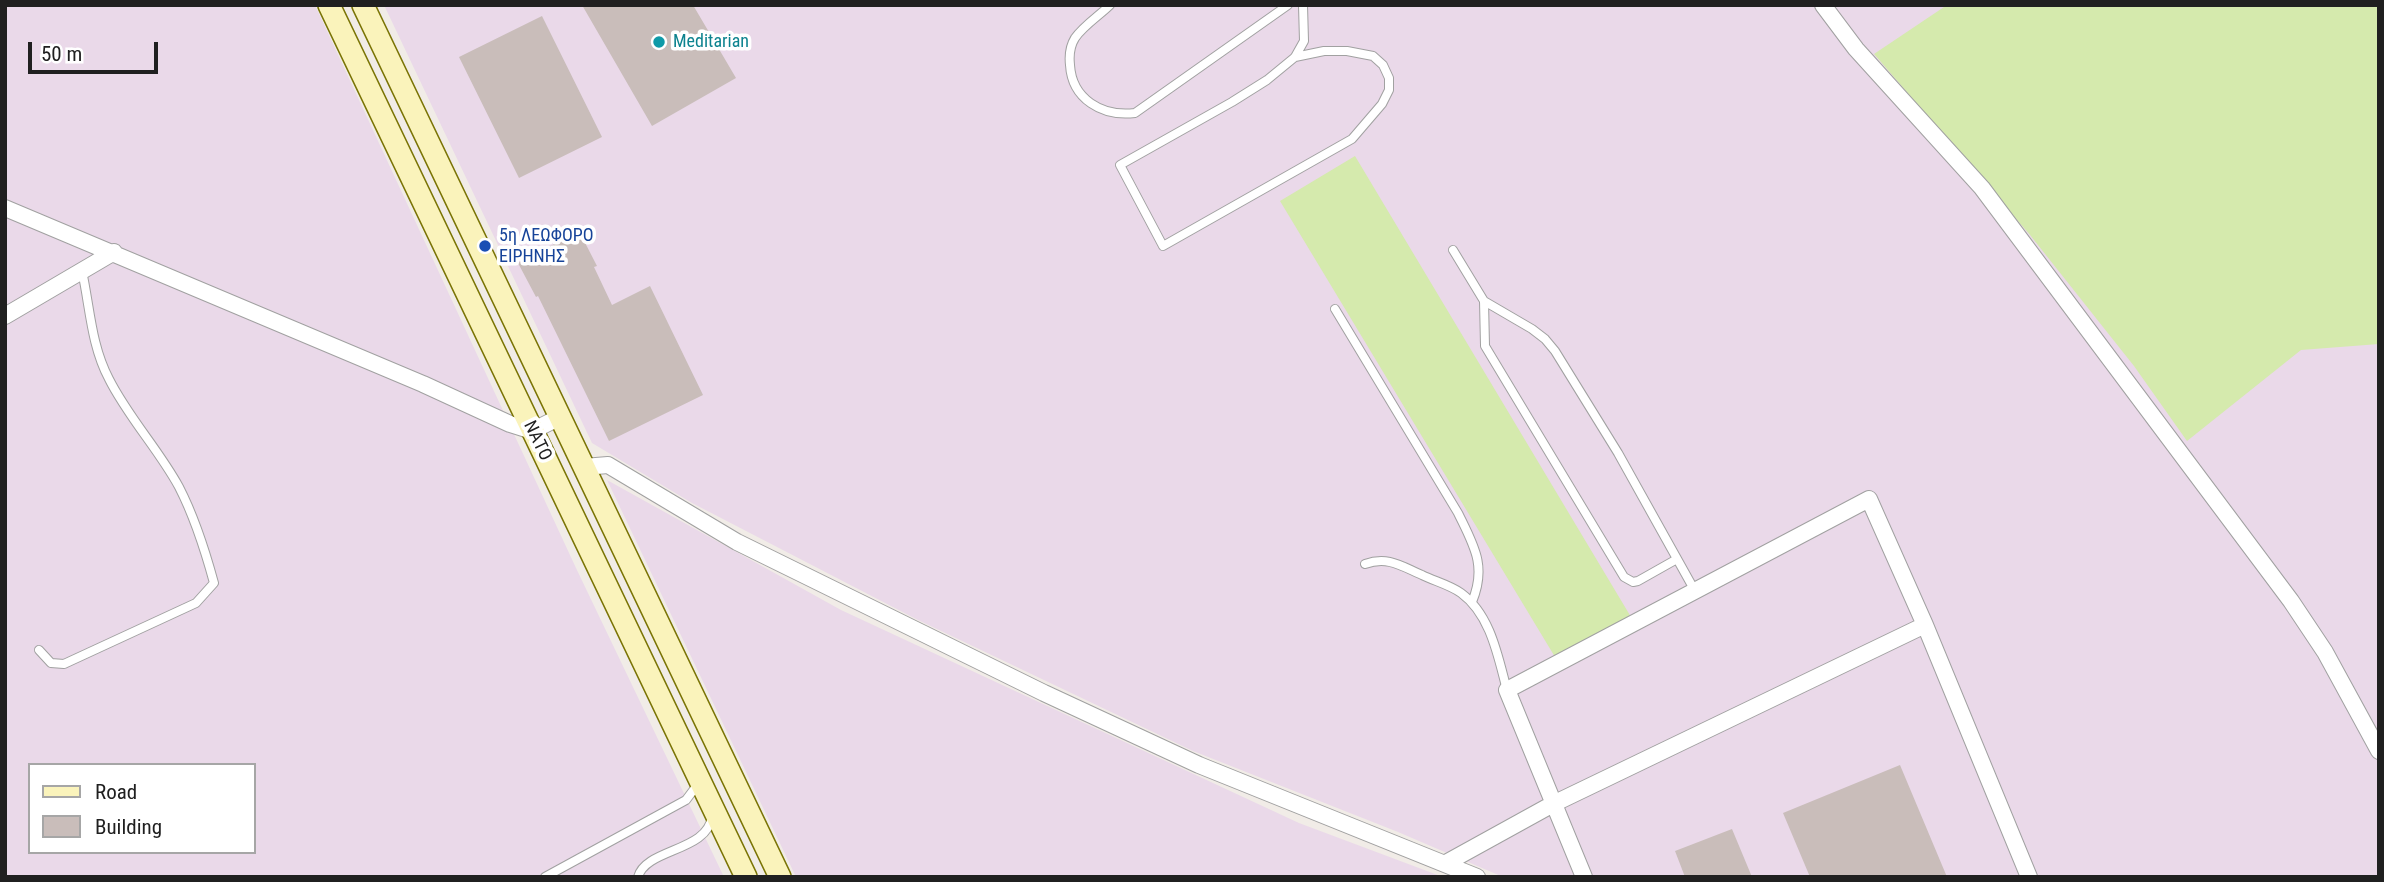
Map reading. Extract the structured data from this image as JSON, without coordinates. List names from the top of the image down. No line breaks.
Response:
{"streets":{"main road":["ΝΑΤΟ"]},"places":["Meditarian","5η ΛΕΩΦΟΡΟ ΕΙΡΗΝΗΣ"],"legend":["Road","Building"],"scale_bar":"50 m"}
